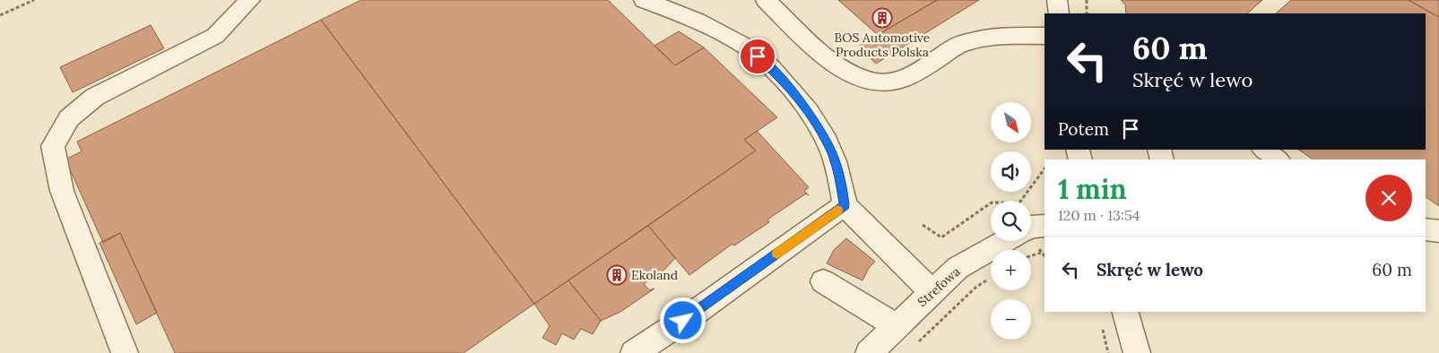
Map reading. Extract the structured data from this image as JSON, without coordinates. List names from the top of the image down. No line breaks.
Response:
{"streets":{"street":["Strefowa"]},"places":{"building":["BOS Automotive Products Polska","Ekoland"]},"north":"bottom right","page":{"turn":["60 m","Skręć w lewo"],"map_buttons":["+","−"],"then":"Potem","heading":["1 min","120 m · 13:54"],"list":[{"name":"Skręć w lewo","value":"60 m"}]}}
